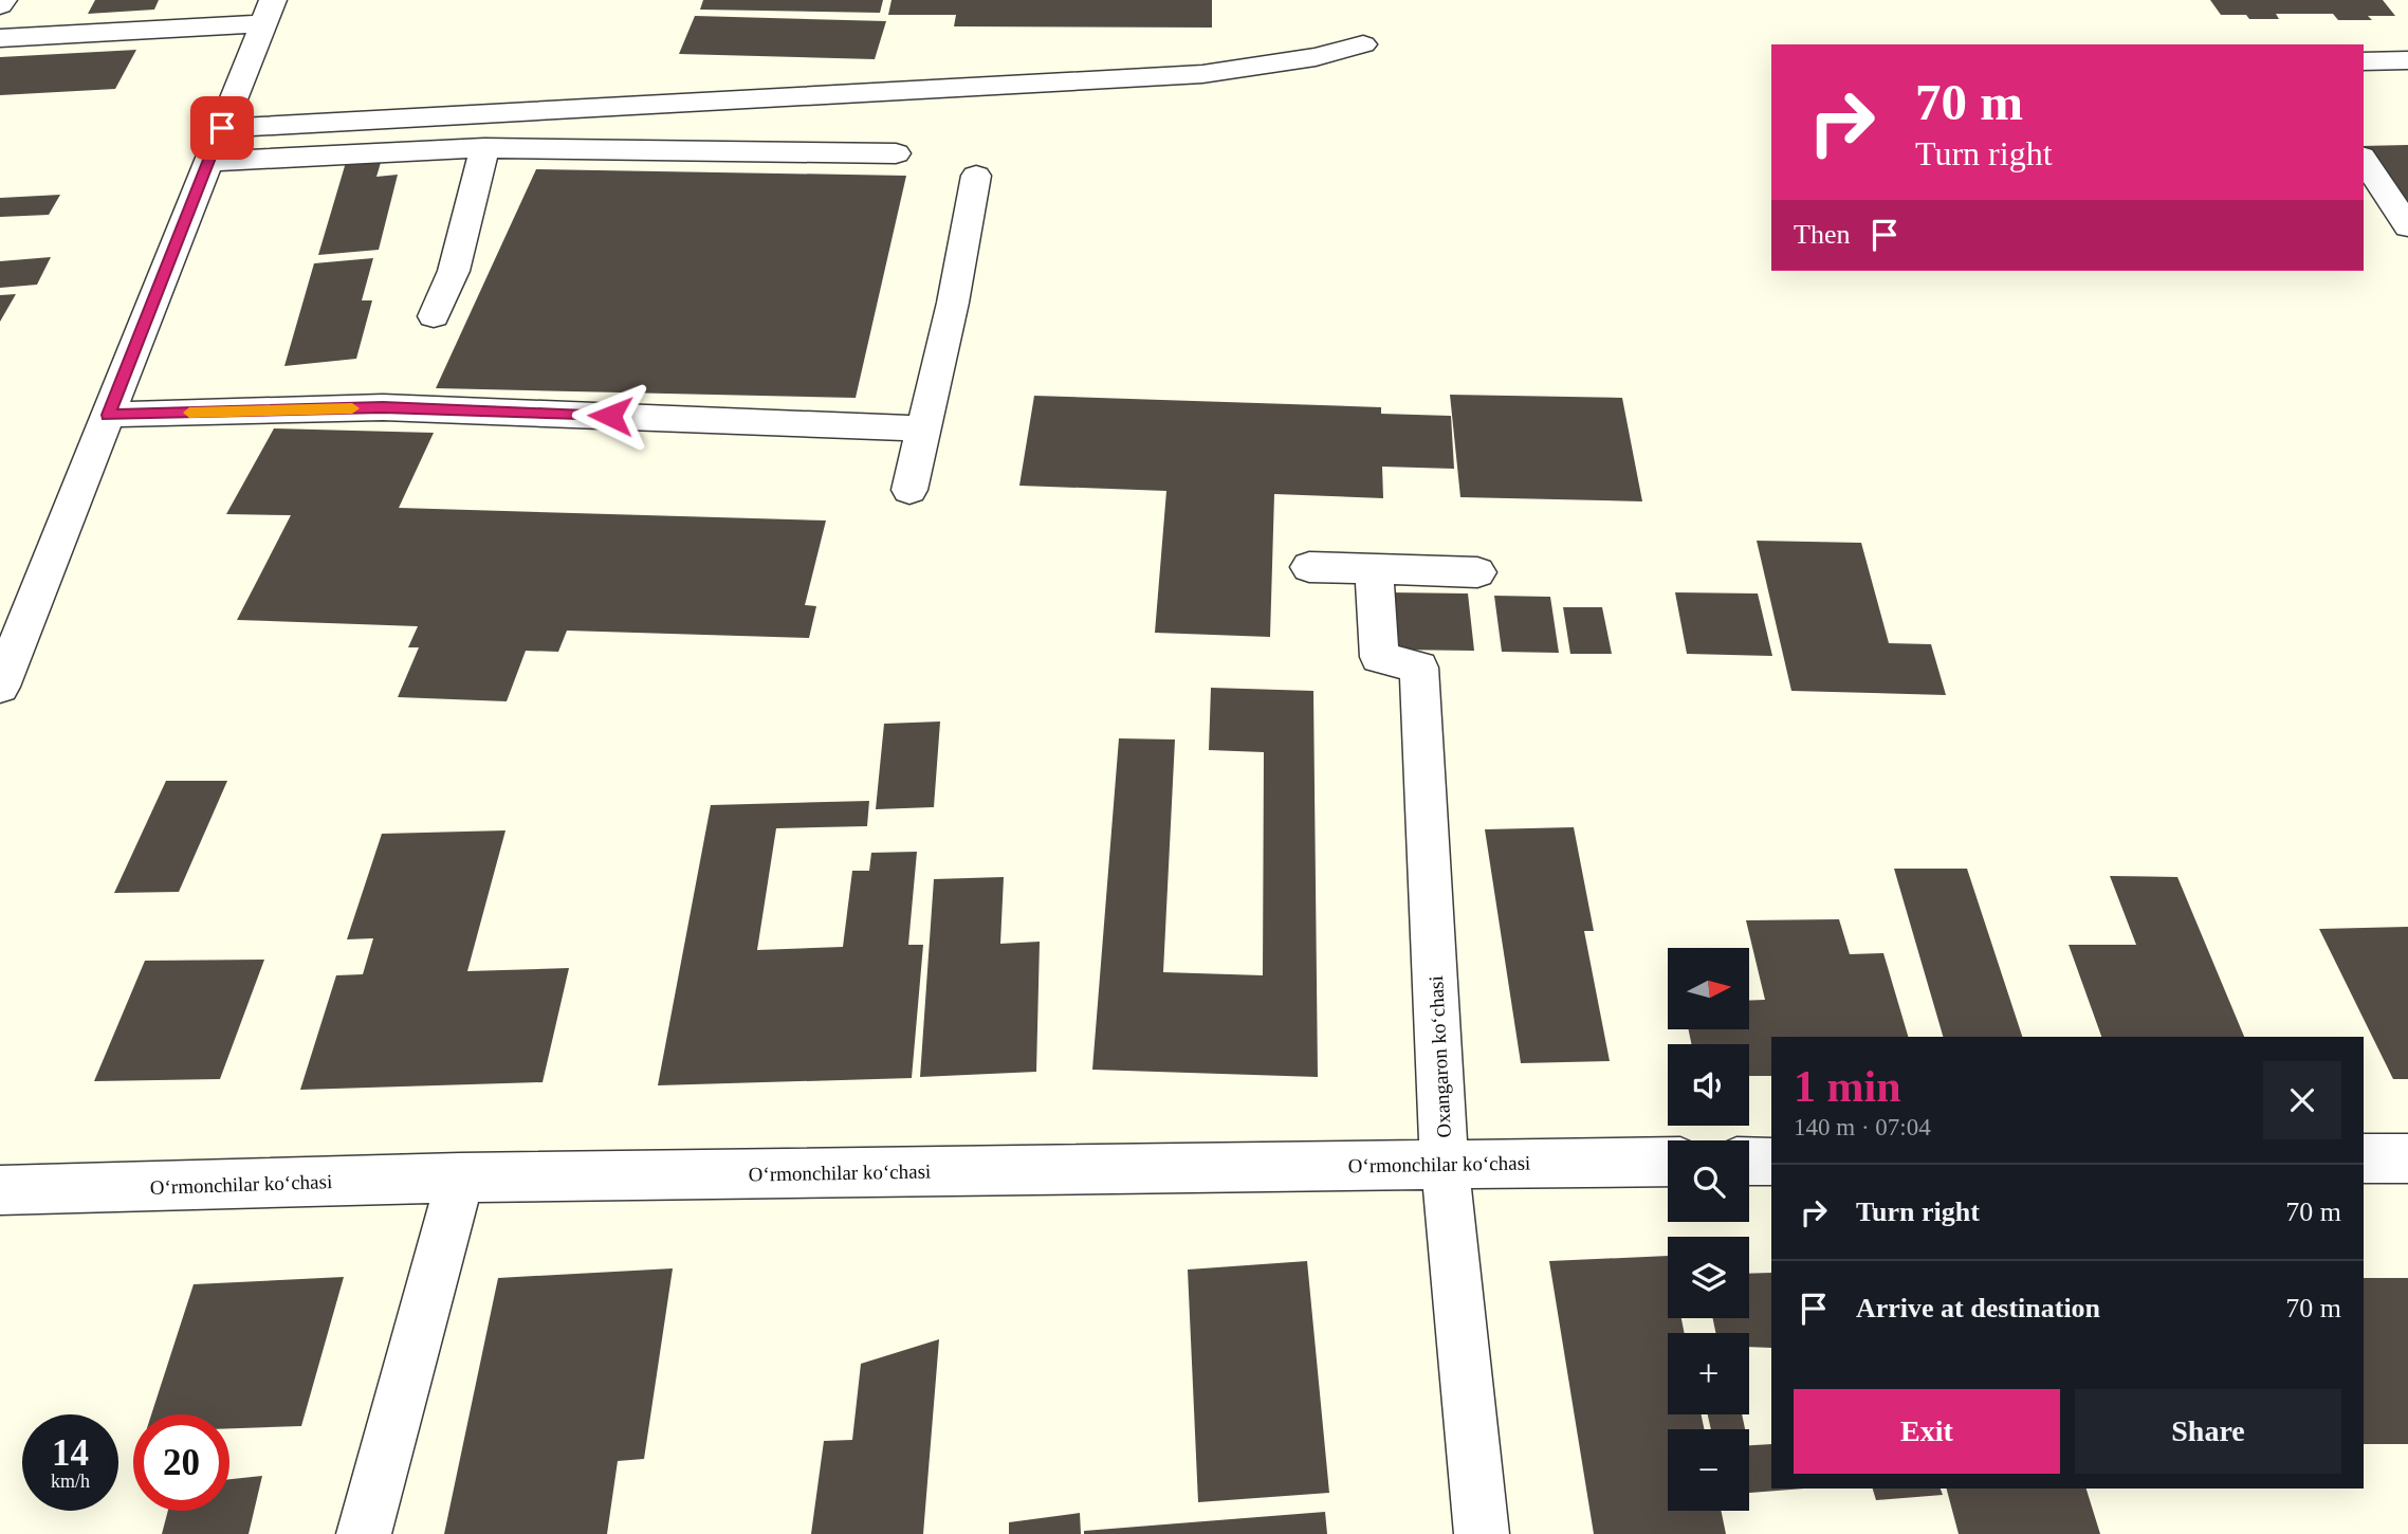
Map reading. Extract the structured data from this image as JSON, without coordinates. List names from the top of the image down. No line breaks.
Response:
{"streets":{"street":["Oxangaron koʻchasi","Oʻrmonchilar koʻchasi"]},"crossings":[["Oxangaron koʻchasi","Oʻrmonchilar koʻchasi"]],"north":"right","page":{"turn":["70 m","Turn right"],"then":"Then","map_buttons":["+","−"],"heading":["1 min","140 m · 07:04"],"list":[{"name":"Turn right","value":"70 m"},{"name":"Arrive at destination","value":"70 m"}],"buttons":["Exit","Share"],"speed":"14 km/h","limit":"20"}}
